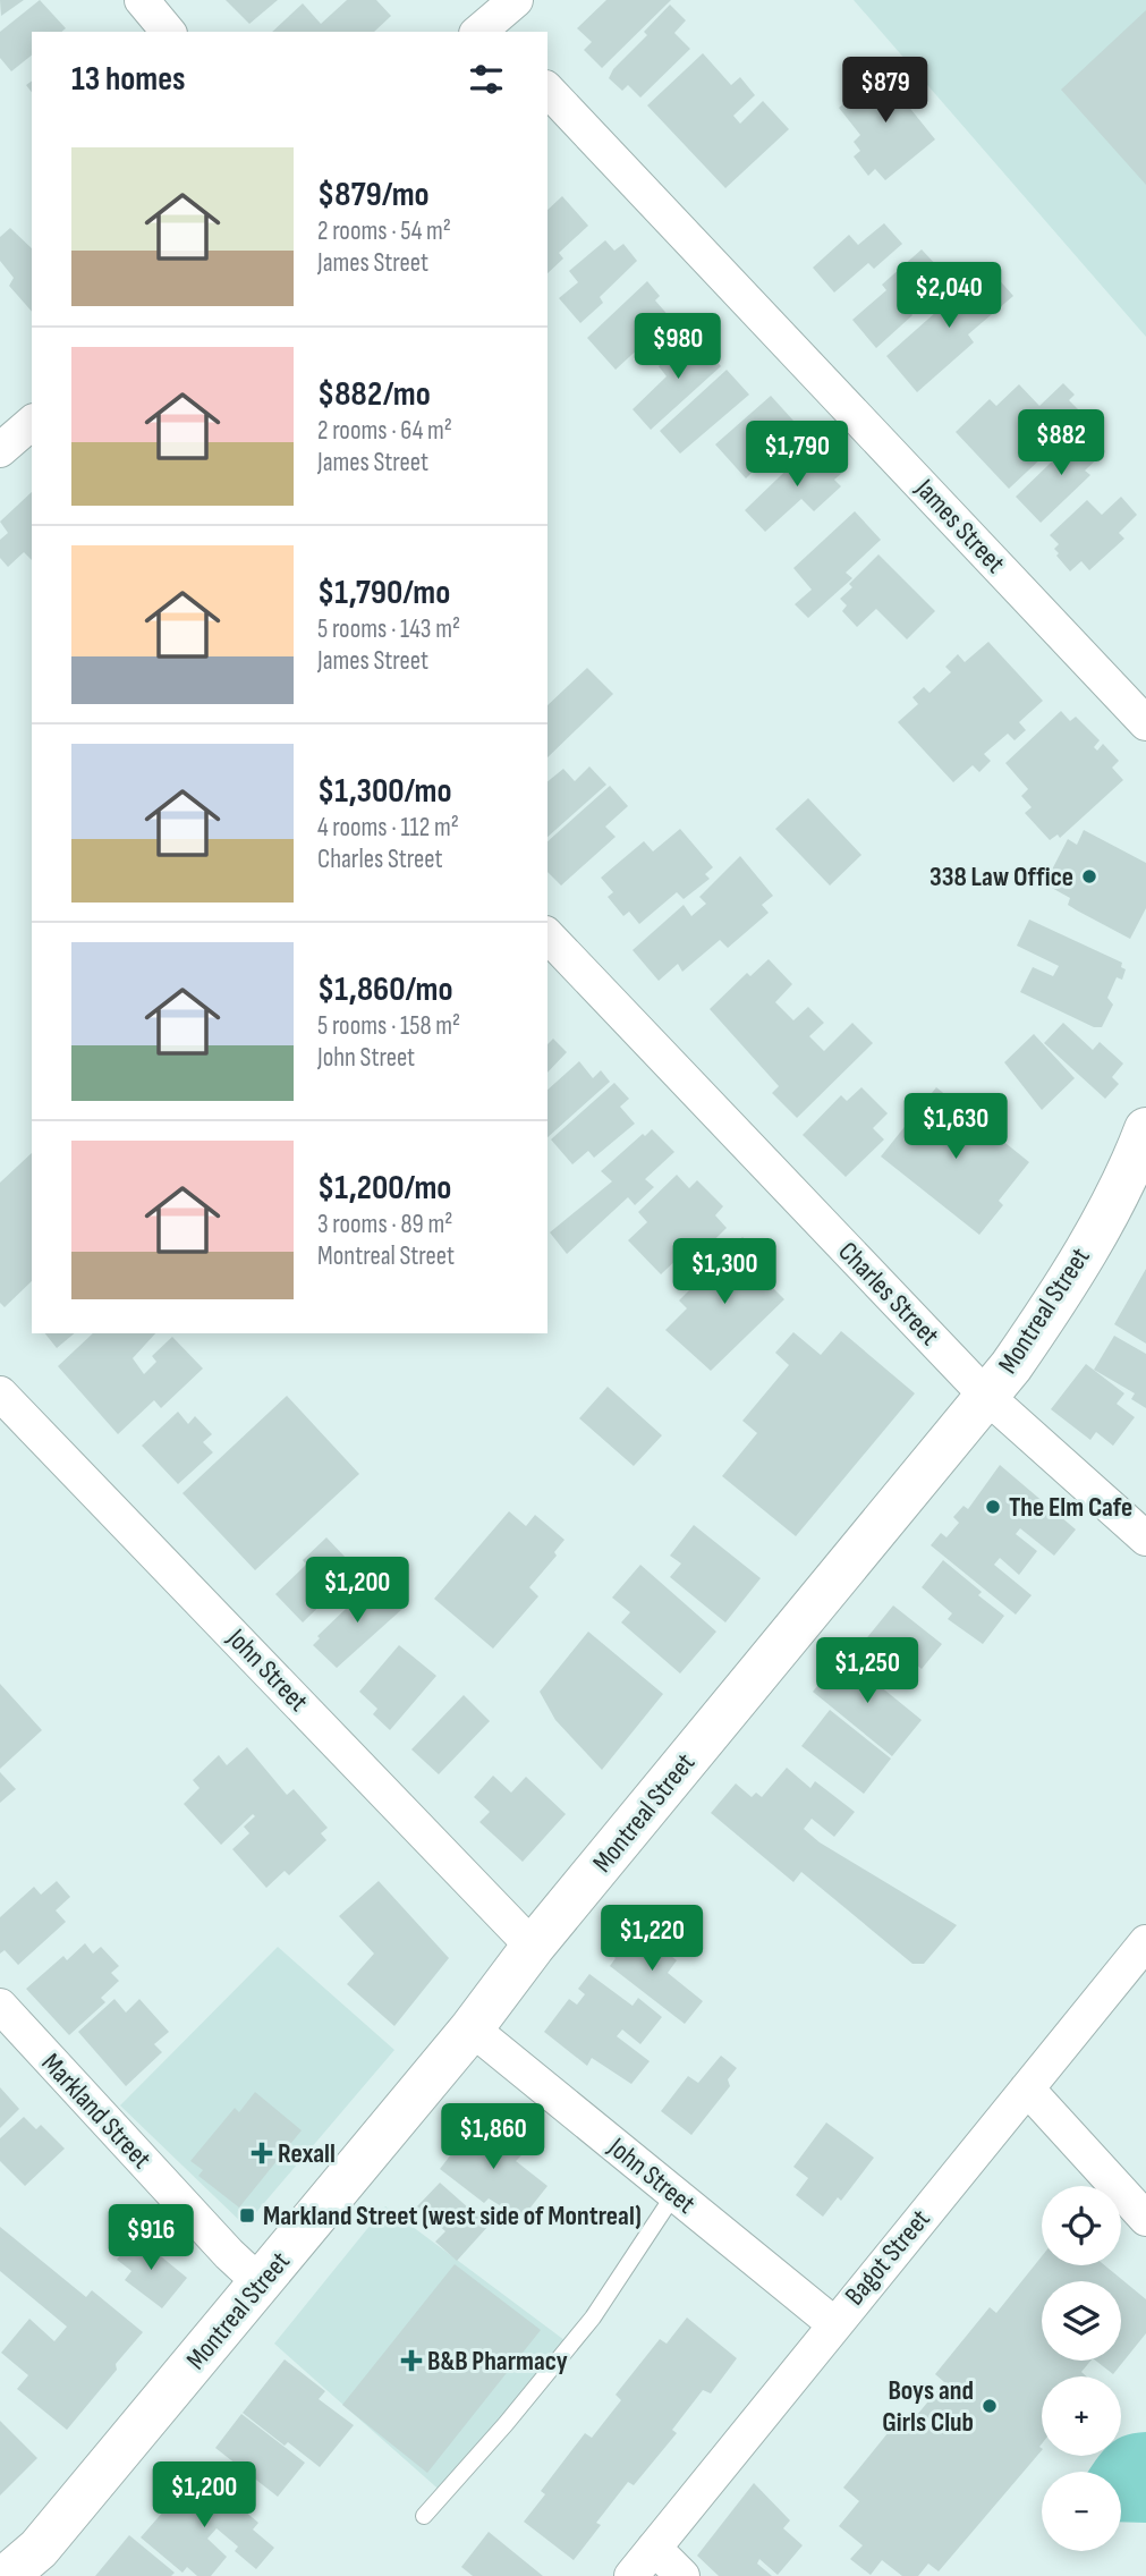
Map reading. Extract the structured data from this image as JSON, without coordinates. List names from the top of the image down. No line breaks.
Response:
{"streets":{"main road":["Montreal Street"],"street":["James Street","Charles Street","John Street","Markland Street","Bagot Street"]},"crossings":[["Charles Street","Montreal Street"],["Montreal Street","John Street"],["Montreal Street","Markland Street"],["John Street","Bagot Street"]],"places":{"other":["338 Law Office","The Elm Cafe","Boys and Girls Club"],"health":["Rexall","B&B Pharmacy"],"transit":["Markland Street (west side of Montreal)"]},"page":{"heading":"13 homes","price":["$879","$2,040","$980","$882","$1,790","$1,630","$1,300","$1,200","$1,250","$1,220","$1,860","$916","$1,200"],"list":[{"name":"$879/mo","note":"2 rooms · 54 m² · James Street"},{"name":"$882/mo","note":"2 rooms · 64 m² · James Street"},{"name":"$1,790/mo","note":"5 rooms · 143 m² · James Street"},{"name":"$1,300/mo","note":"4 rooms · 112 m² · Charles Street"},{"name":"$1,860/mo","note":"5 rooms · 158 m² · John Street"},{"name":"$1,200/mo","note":"3 rooms · 89 m² · Montreal Street"}],"map_buttons":["+","−"]}}
